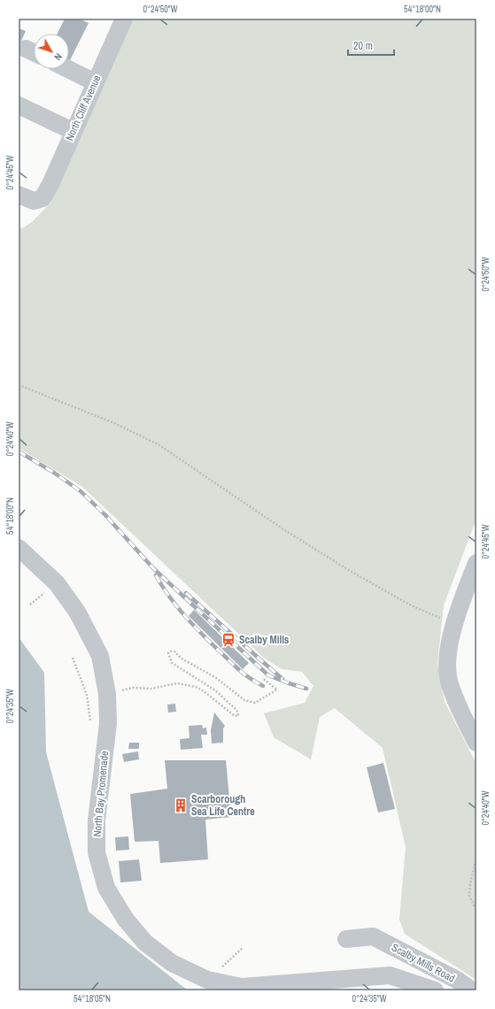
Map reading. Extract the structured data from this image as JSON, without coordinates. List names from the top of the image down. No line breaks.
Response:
{"streets":{"street":["North Cliff Avenue","North Bay Promenade","Scalby Mills Road"]},"places":{"station":["Scalby Mills"],"building":["Scarborough Sea Life Centre"]},"scale_bar":"20 m","north":"bottom right","coordinates":["0°24'50\"W","54°18'00\"N","0°24'45\"W","0°24'40\"W","0°24'35\"W","54°18'05\"N"]}
